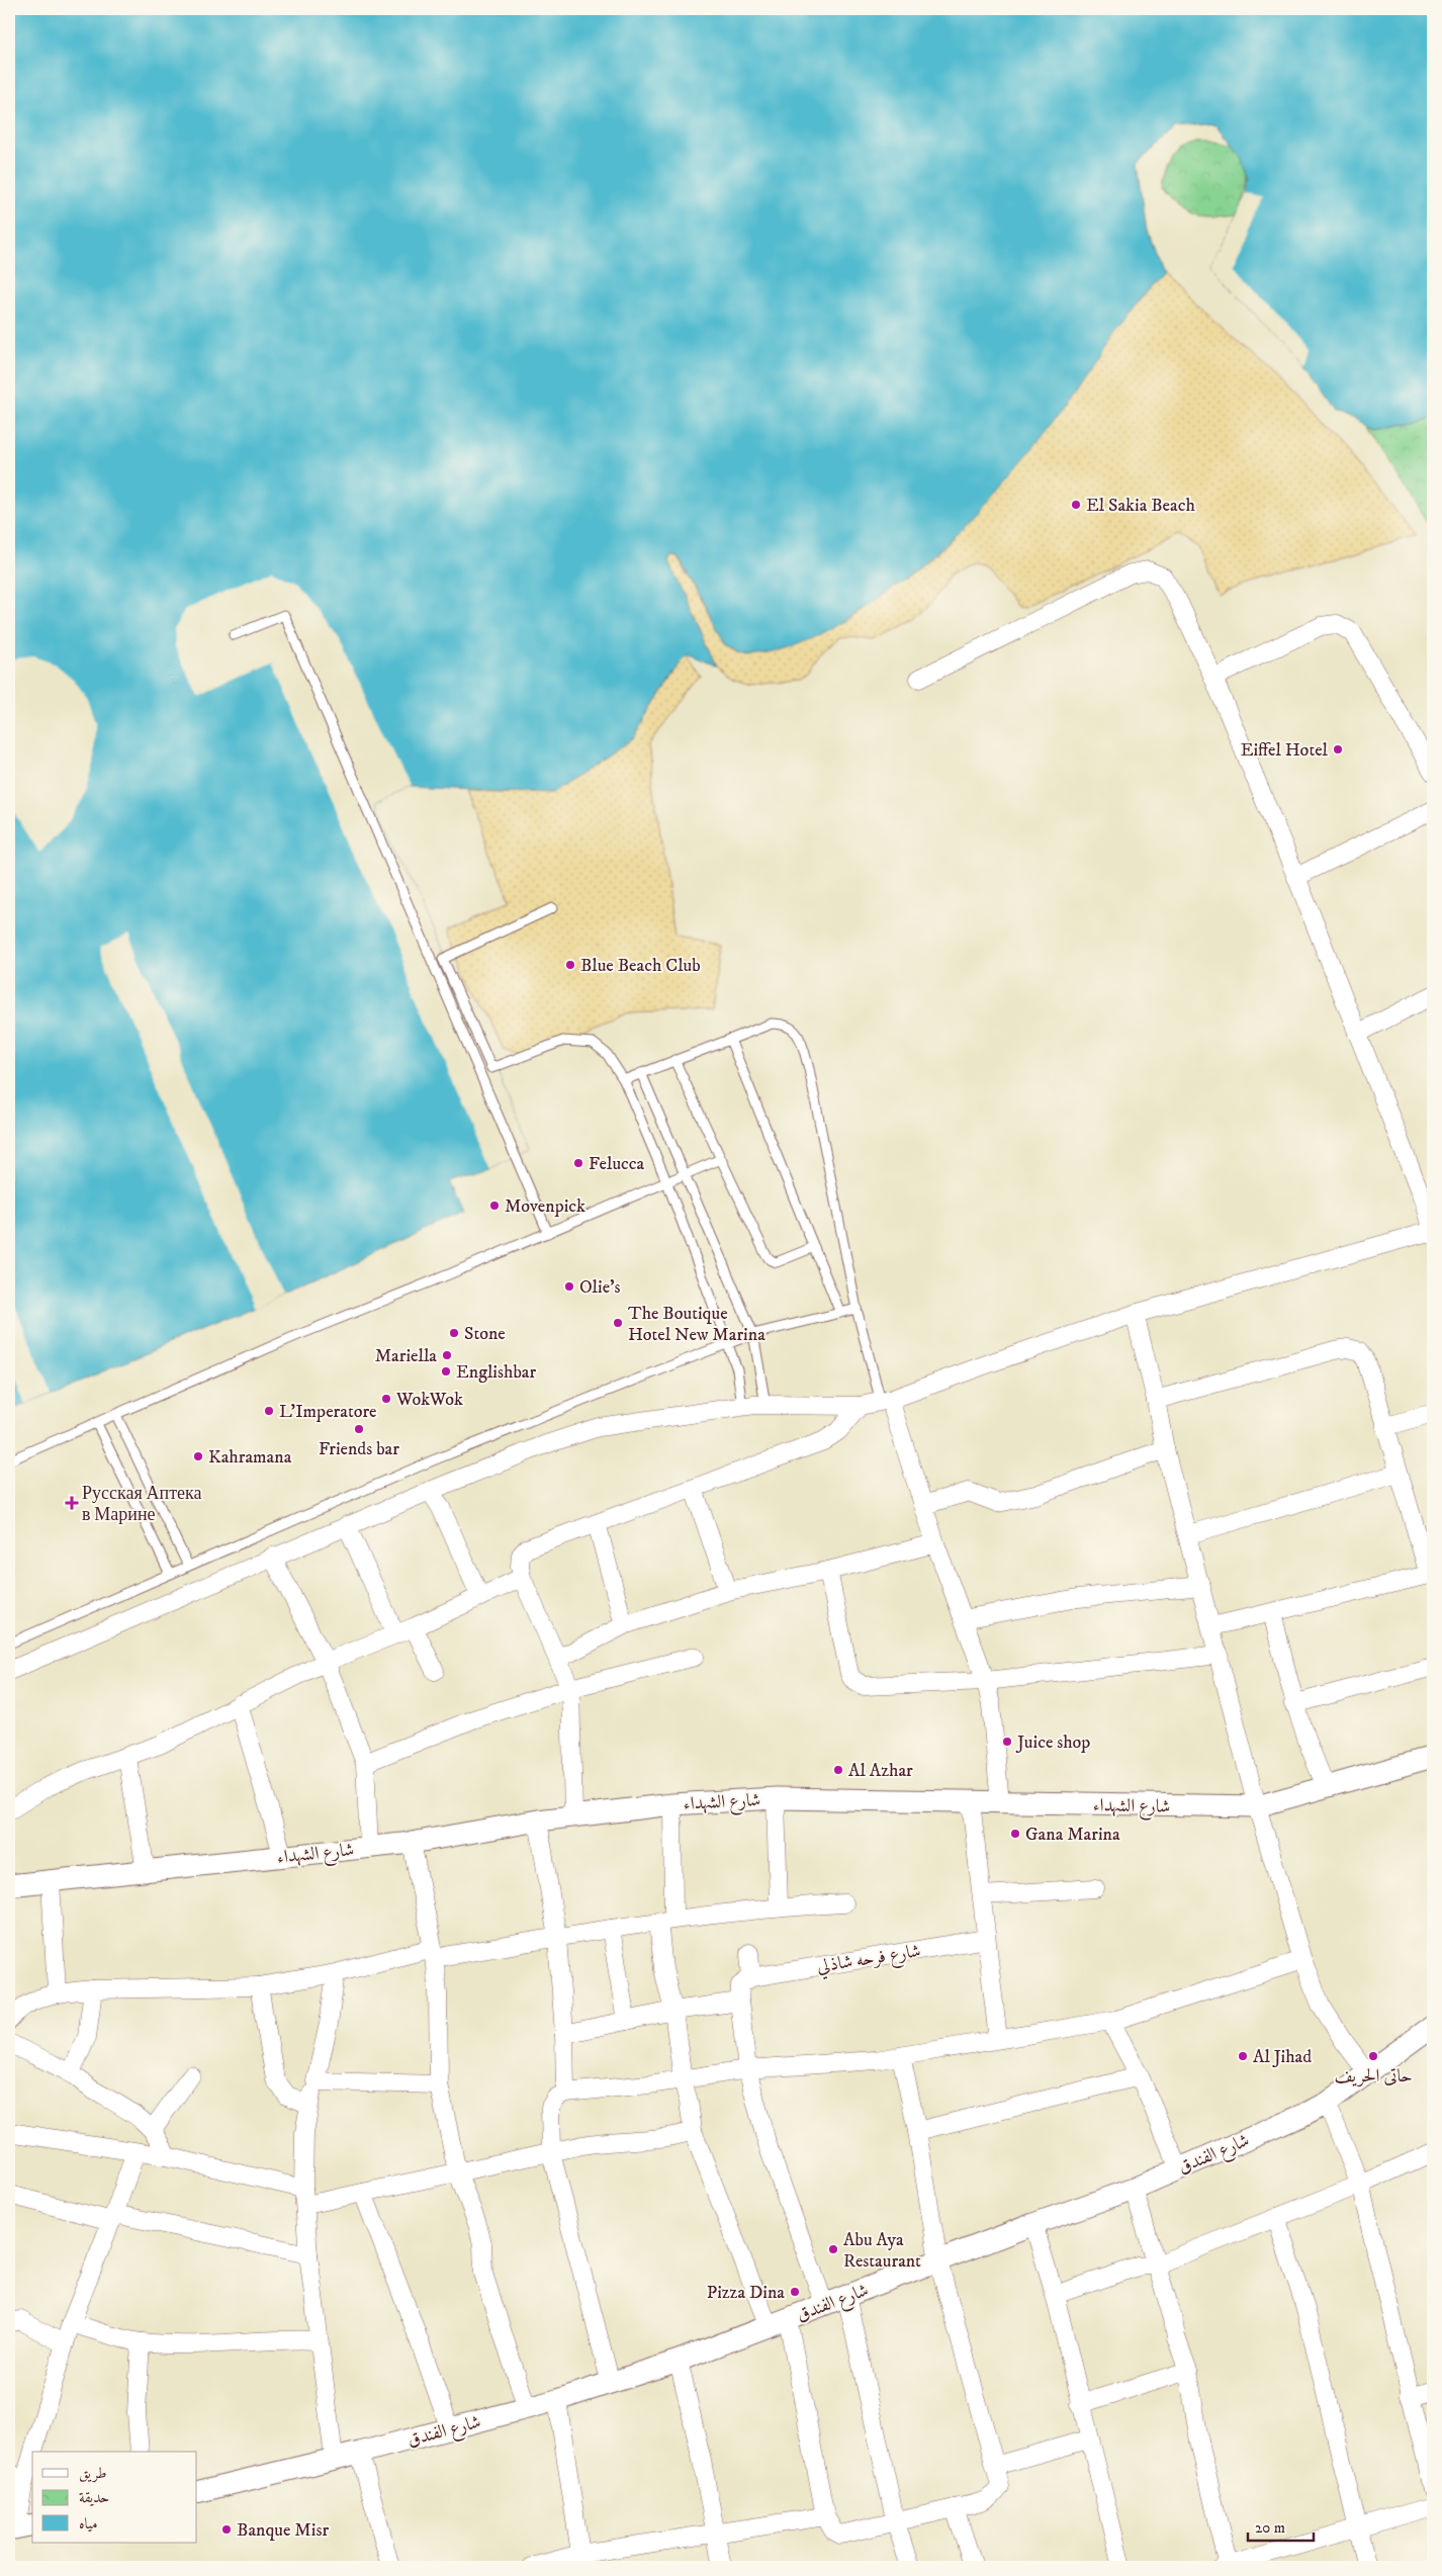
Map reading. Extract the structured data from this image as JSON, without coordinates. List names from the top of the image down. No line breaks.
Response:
{"streets":{"street":["شارع الشهداء","شارع فرحه شاذلي","شارع الفندق"]},"places":{"other":["El Sakia Beach","Eiffel Hotel","Blue Beach Club","Felucca","Movenpick","Olie's","The Boutique Hotel New Marina","Stone","Mariella","Englishbar","WokWok","L'Imperatore","Friends bar","Kahramana","Juice shop","Al Azhar","Gana Marina","Al Jihad","حاتى الحريف","Abu Aya Restaurant","Pizza Dina","Banque Misr"],"health":["Русская Аптека в Марине"]},"legend":["طريق","حديقة","مياه"],"scale_bar":"20 m"}
